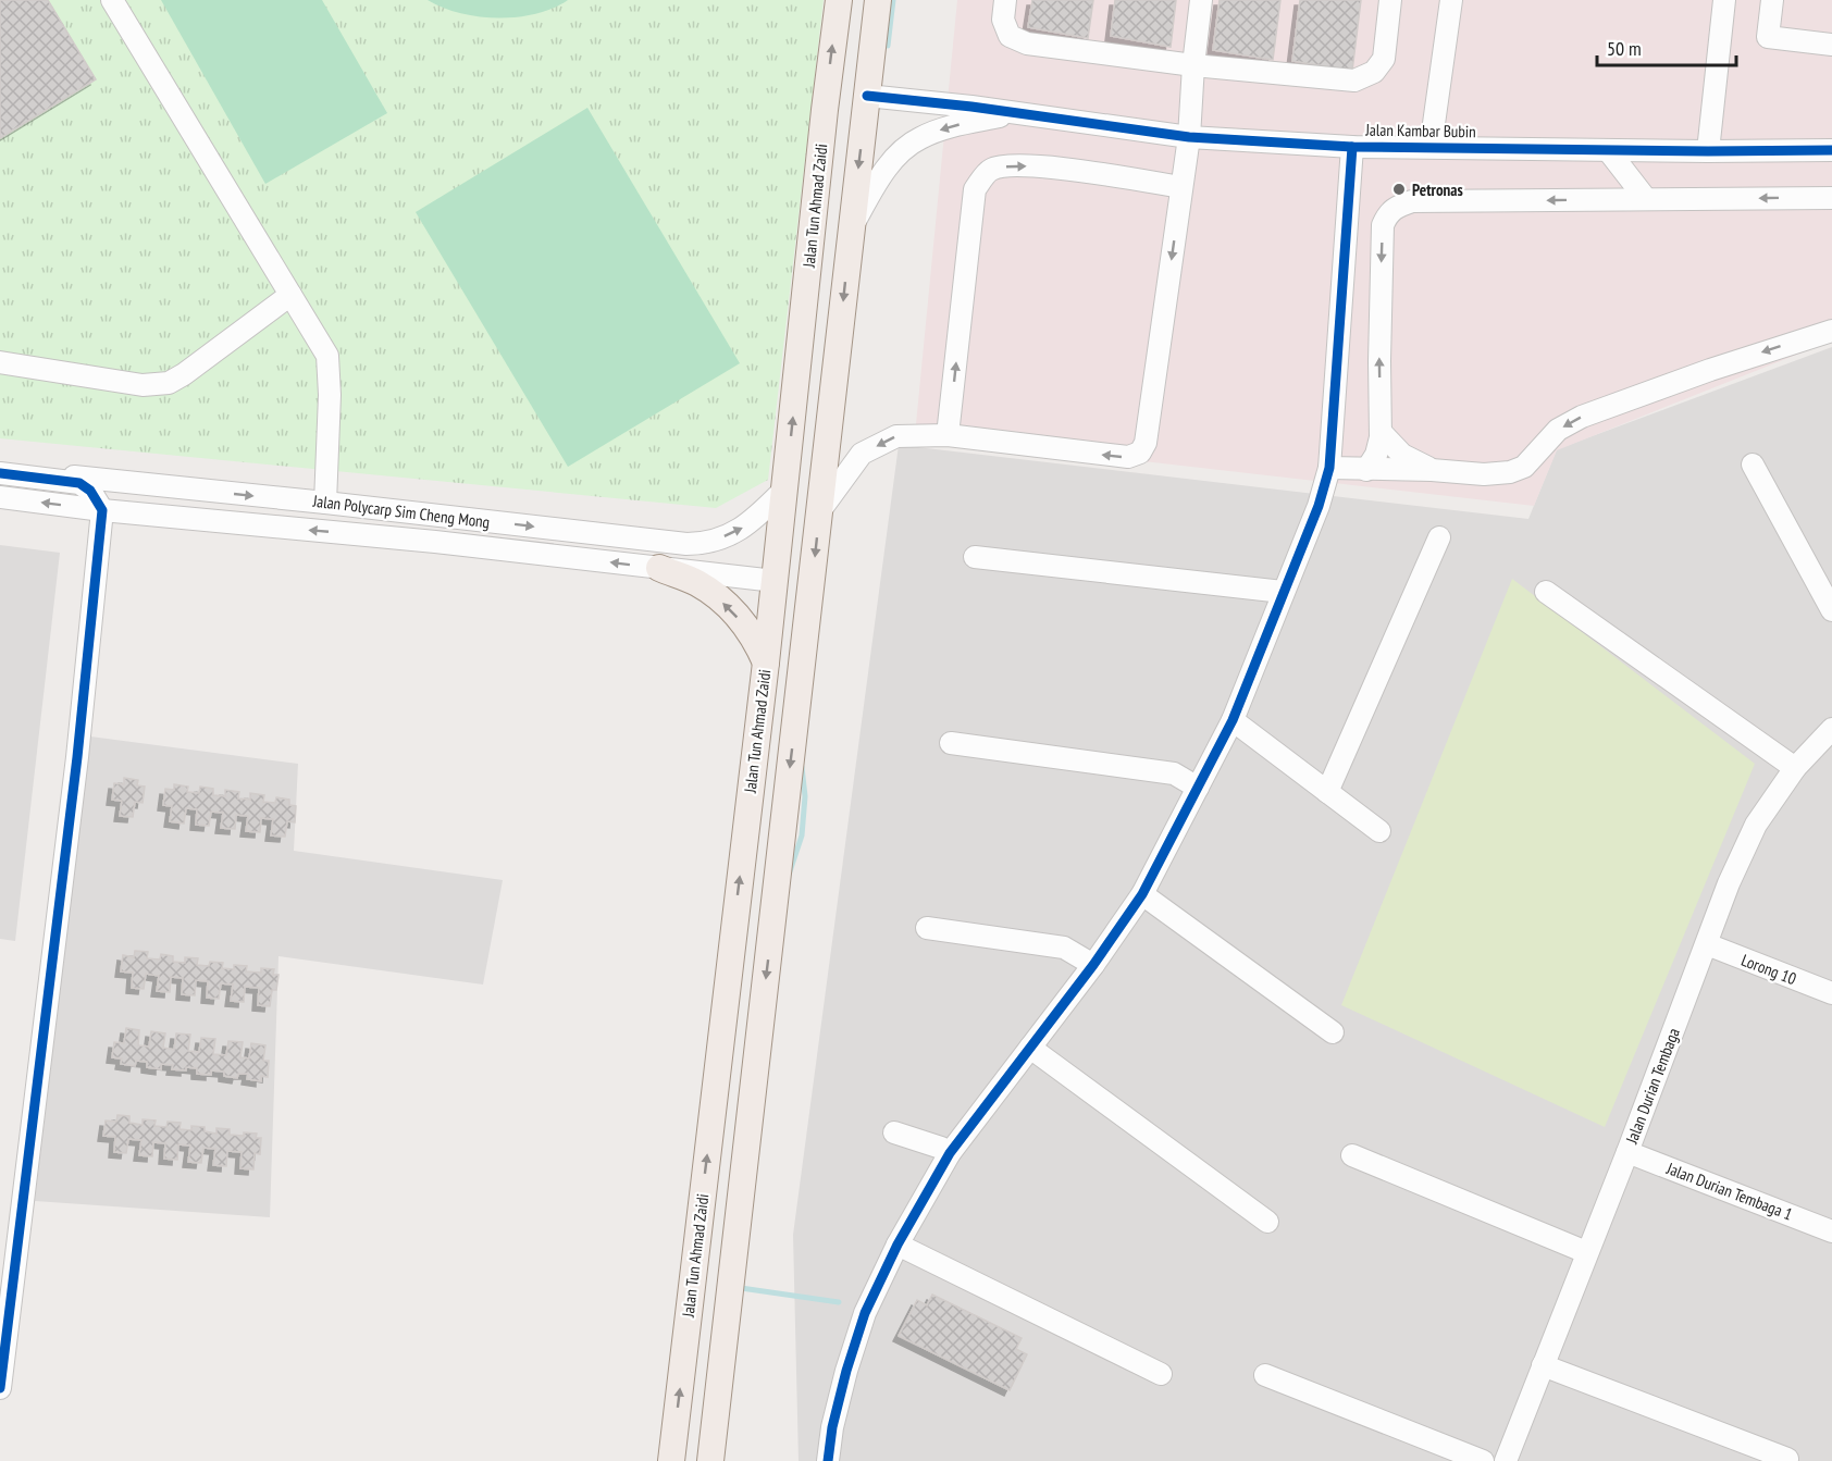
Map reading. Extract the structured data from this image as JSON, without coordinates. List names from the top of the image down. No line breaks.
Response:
{"streets":{"main road":["Jalan Tun Ahmad Zaidi"],"street":["Jalan Kambar Bubin","Jalan Polycarp Sim Cheng Mong","Lorong 10","Jalan Durian Tembaga","Jalan Durian Tembaga 1"]},"crossings":[["Jalan Tun Ahmad Zaidi","Jalan Polycarp Sim Cheng Mong"],["Lorong 10","Jalan Durian Tembaga"],["Jalan Durian Tembaga","Jalan Durian Tembaga 1"]],"places":["Petronas"],"scale_bar":"50 m"}
